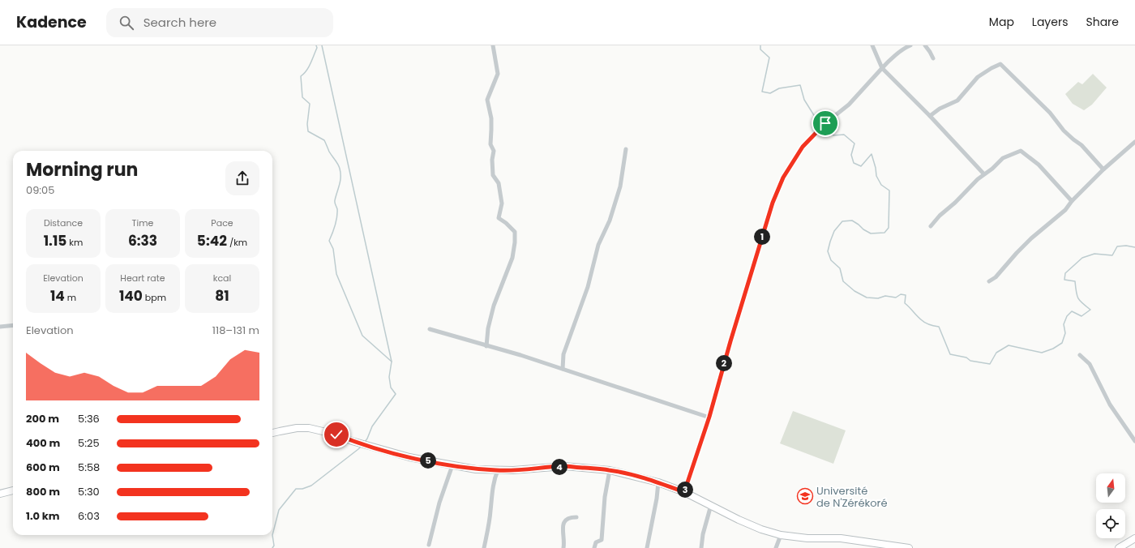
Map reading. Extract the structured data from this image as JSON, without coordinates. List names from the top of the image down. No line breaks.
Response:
{"places":{"school or university":["Université de N'Zérékoré"]},"north":"top","page":{"header":"Kadence","search":"Search here","nav":["Map","Layers","Share"],"heading":["Morning run","09:05"],"stats":[["Distance","1.15 km"],["Time","6:33"],["Pace","5:42 /km"],["Elevation","14 m"],["Heart rate","140 bpm"],["kcal","81"]],"pins":["1","2","5","4","3"],"chart":["Elevation","118–131 m"],"list":[{"name":"200 m","note":"5:36"},{"name":"400 m","note":"5:25"},{"name":"600 m","note":"5:58"},{"name":"800 m","note":"5:30"},{"name":"1.0 km","note":"6:03"}]}}
